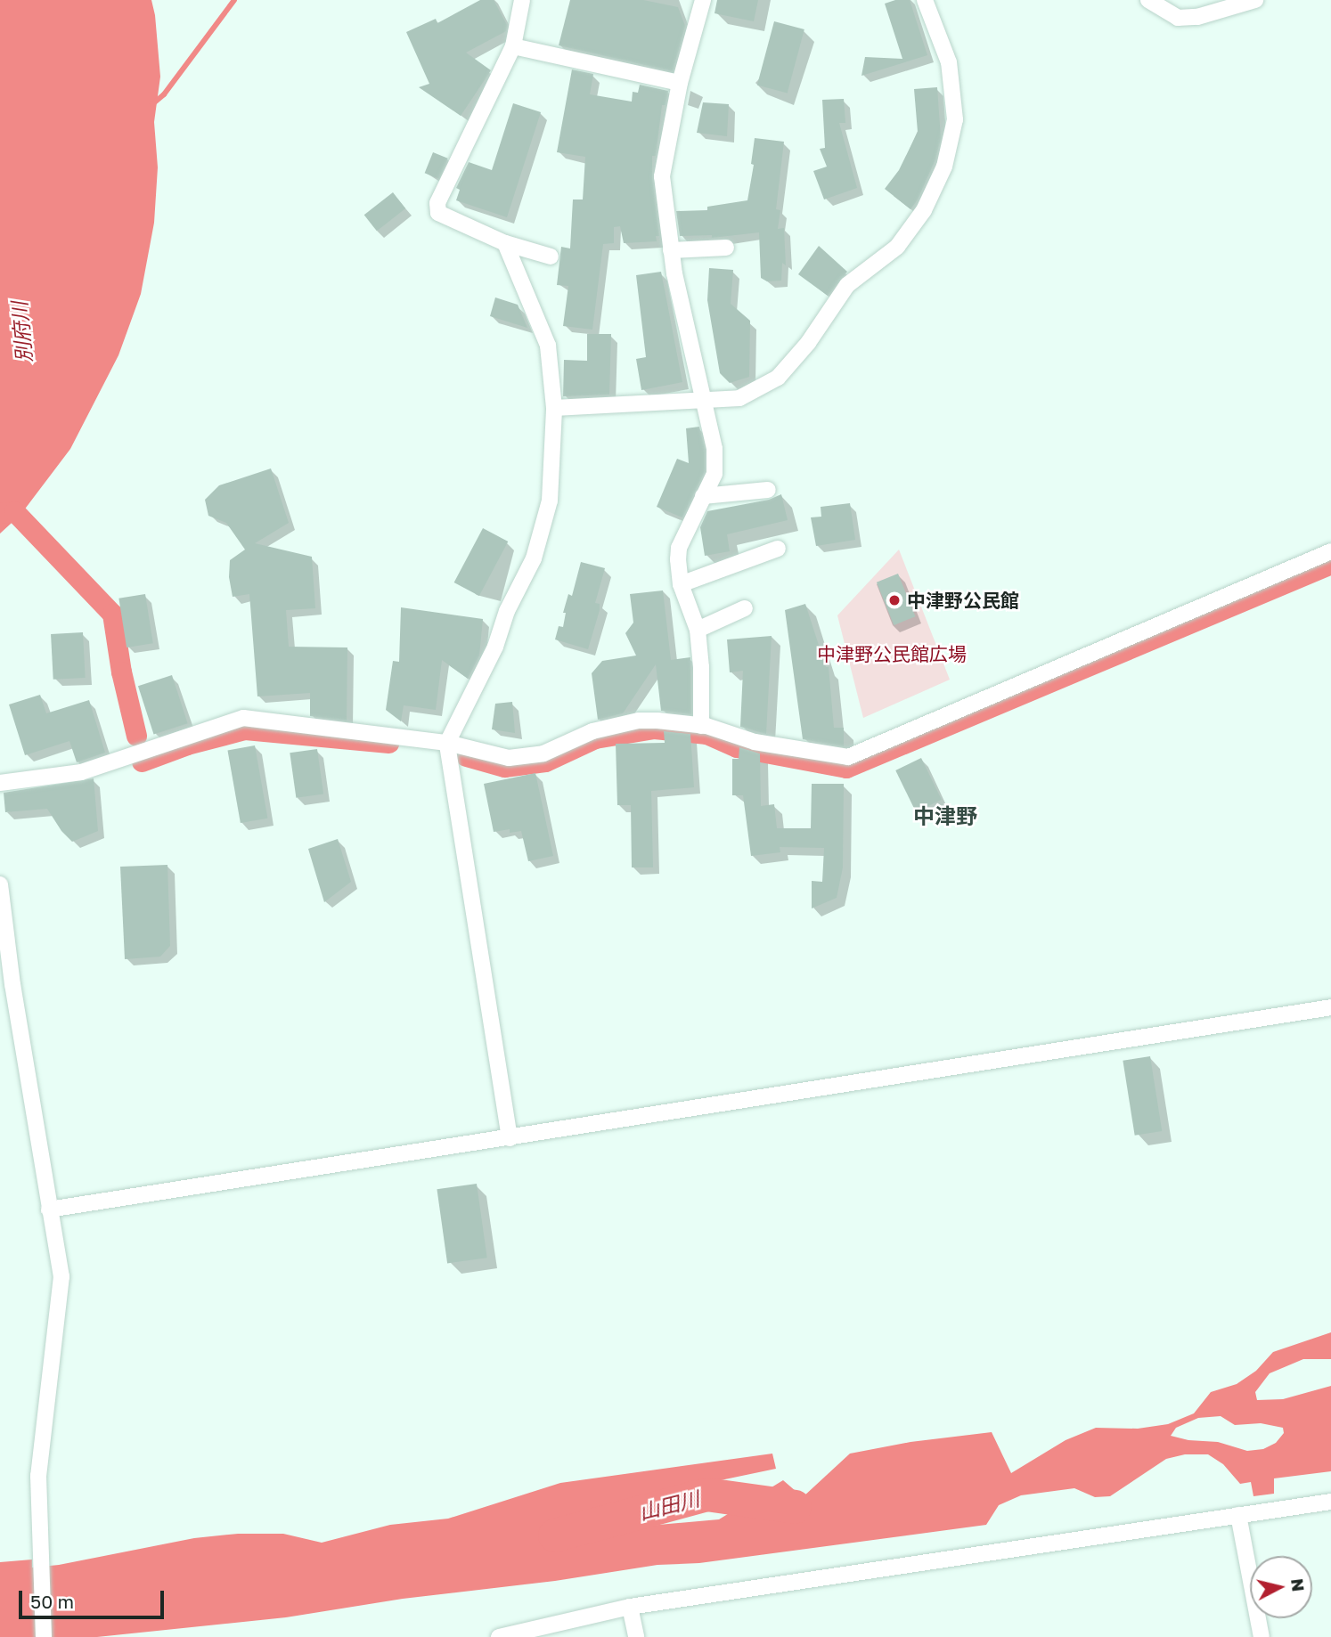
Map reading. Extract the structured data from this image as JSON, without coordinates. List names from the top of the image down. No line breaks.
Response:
{"districts":["中津野"],"water":["別府川","山田川"],"parks":["中津野公民館広場"],"places":["中津野公民館"],"scale_bar":"50 m","north":"right"}
